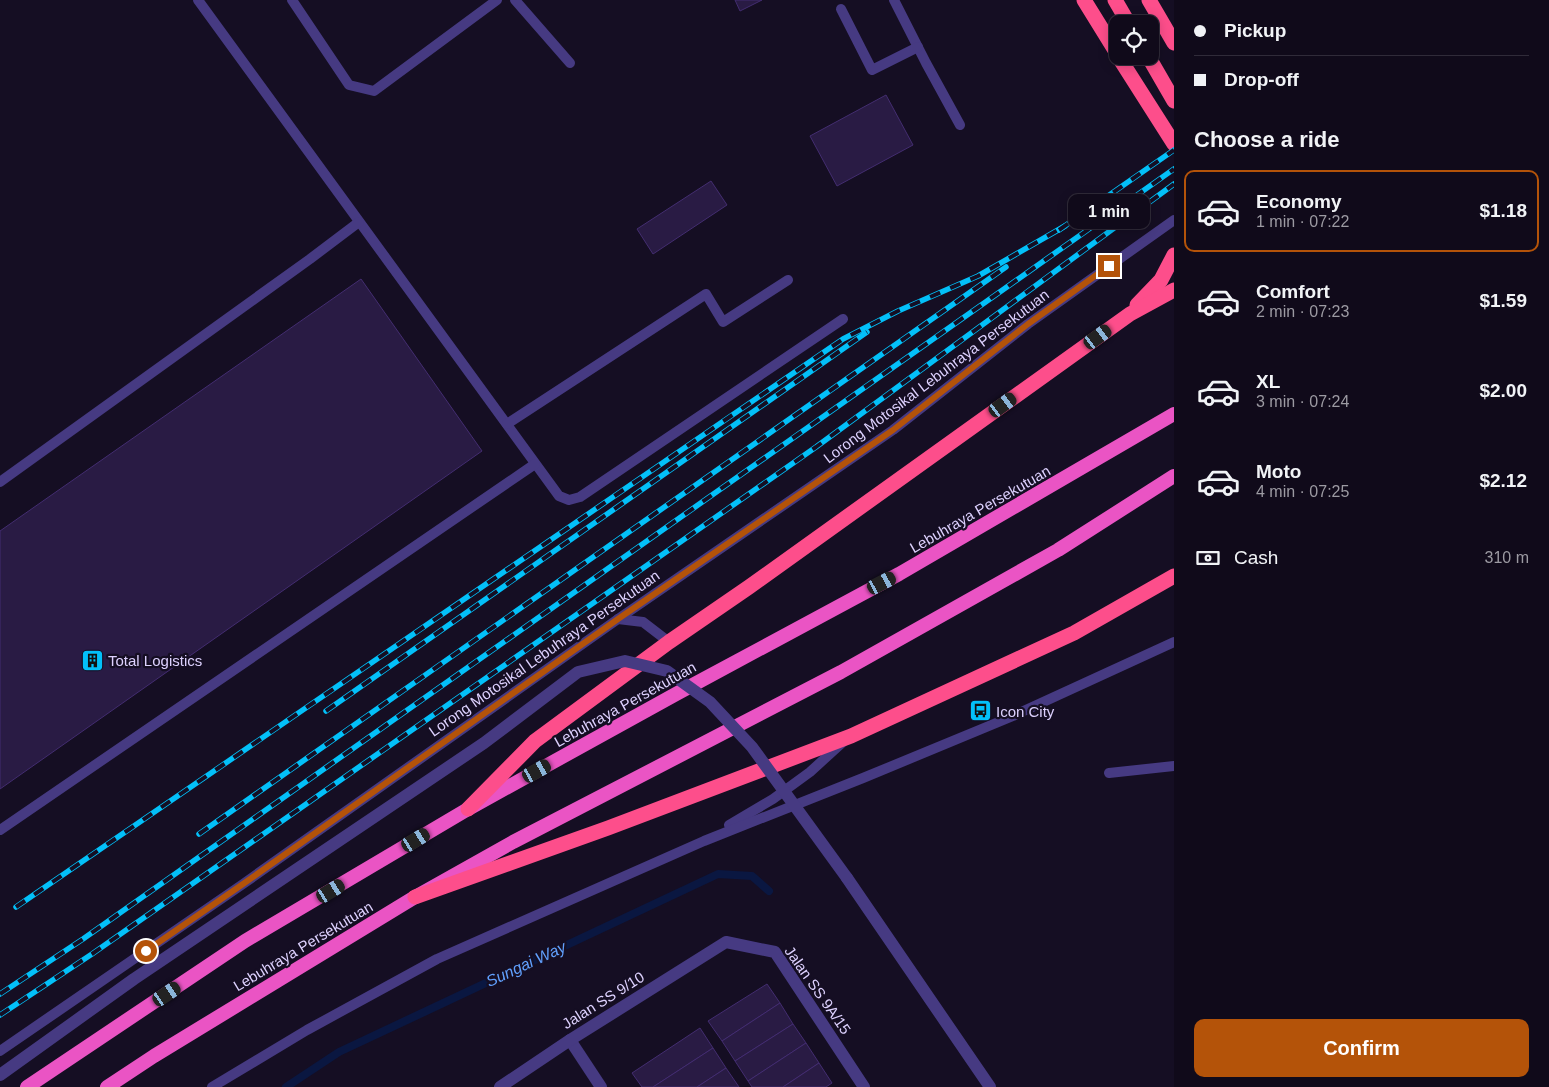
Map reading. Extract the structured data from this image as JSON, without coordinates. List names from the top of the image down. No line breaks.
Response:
{"streets":{"highway":["Lebuhraya Persekutuan"],"street":["Jalan SS 9A/15","Jalan SS 9/10"],"lane":["Lorong Motosikal Lebuhraya Persekutuan"]},"crossings":[["Jalan SS 9A/15","Jalan SS 9/10"]],"water":["Sungai Way"],"places":{"building":["Total Logistics"],"bus stop":["Icon City"]},"page":{"banner":["Pickup","Drop-off"],"heading":"Choose a ride","list":[{"name":"Economy","note":"1 min · 07:22","value":"$1.18"},{"name":"Comfort","note":"2 min · 07:23","value":"$1.59"},{"name":"XL","note":"3 min · 07:24","value":"$2.00"},{"name":"Moto","note":"4 min · 07:25","value":"$2.12"}],"bubble":"1 min","pay":["Cash","310 m"],"buttons":"Confirm"}}
